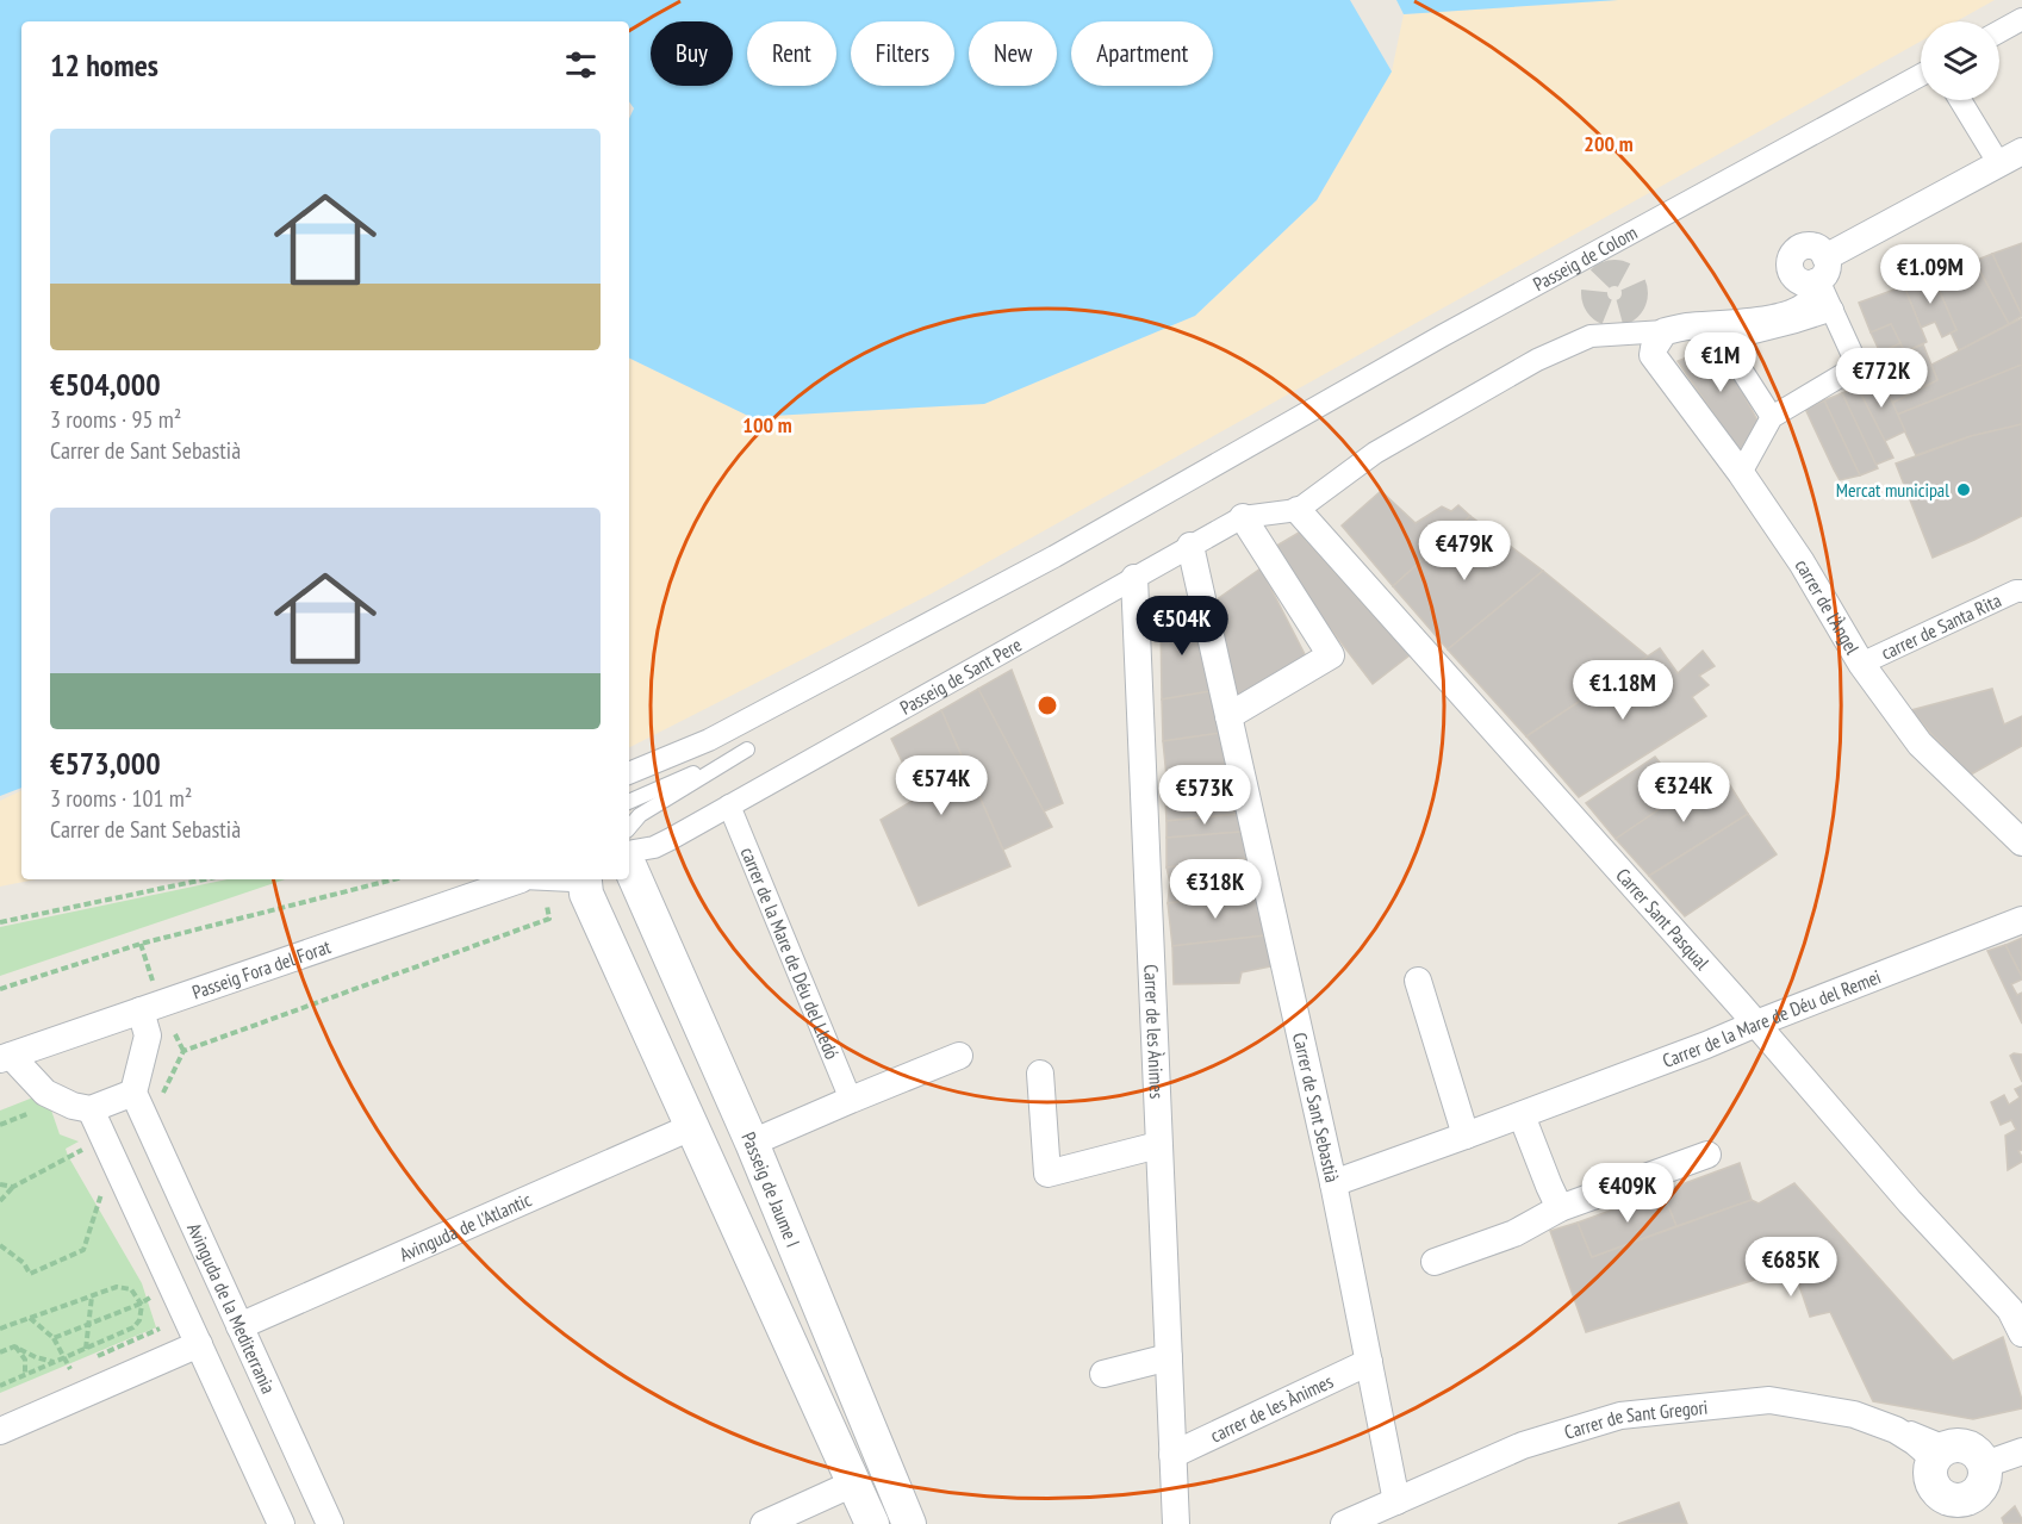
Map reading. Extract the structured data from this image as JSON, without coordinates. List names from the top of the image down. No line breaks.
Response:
{"streets":{"street":["Passeig de Colom","carrer de l'Àngel","carrer de Santa Rita","Passeig de Sant Pere","Carrer Sant Pasqual","carrer de la Mare de Déu del Lledó","Passeig Fora del Forat","Carrer de la Mare de Déu del Remei","Carrer de les Ànimes","Carrer de Sant Sebastià","Passeig de Jaume I","Avinguda de l'Atlantic","Avinguda de la Mediterrania","carrer de les Ànimes","Carrer de Sant Gregori"]},"crossings":[["carrer de l'Àngel","carrer de Santa Rita"],["Passeig de Sant Pere","Carrer Sant Pasqual"],["Passeig de Sant Pere","carrer de la Mare de Déu del Lledó"],["Passeig de Sant Pere","Carrer de les Ànimes"],["Passeig de Sant Pere","Carrer de Sant Sebastià"],["Carrer Sant Pasqual","Carrer de la Mare de Déu del Remei"],["Carrer de la Mare de Déu del Remei","Carrer de Sant Sebastià"],["Carrer de les Ànimes","carrer de les Ànimes"],["Carrer de Sant Sebastià","carrer de les Ànimes"],["Carrer de Sant Sebastià","Carrer de Sant Gregori"],["Avinguda de l'Atlantic","Avinguda de la Mediterrania"]],"places":["Mercat municipal"],"page":{"chip":["Buy","Rent","Filters","New","Apartment"],"heading":"12 homes","list":[{"name":"€504,000","note":"3 rooms · 95 m² · Carrer de Sant Sebastià"},{"name":"€573,000","note":"3 rooms · 101 m² · Carrer de Sant Sebastià"}],"price":["€1.09M","€1M","€772K","€479K","€504K","€1.18M","€574K","€324K","€573K","€318K","€409K","€685K"]},"rings":["200 m","100 m"]}
